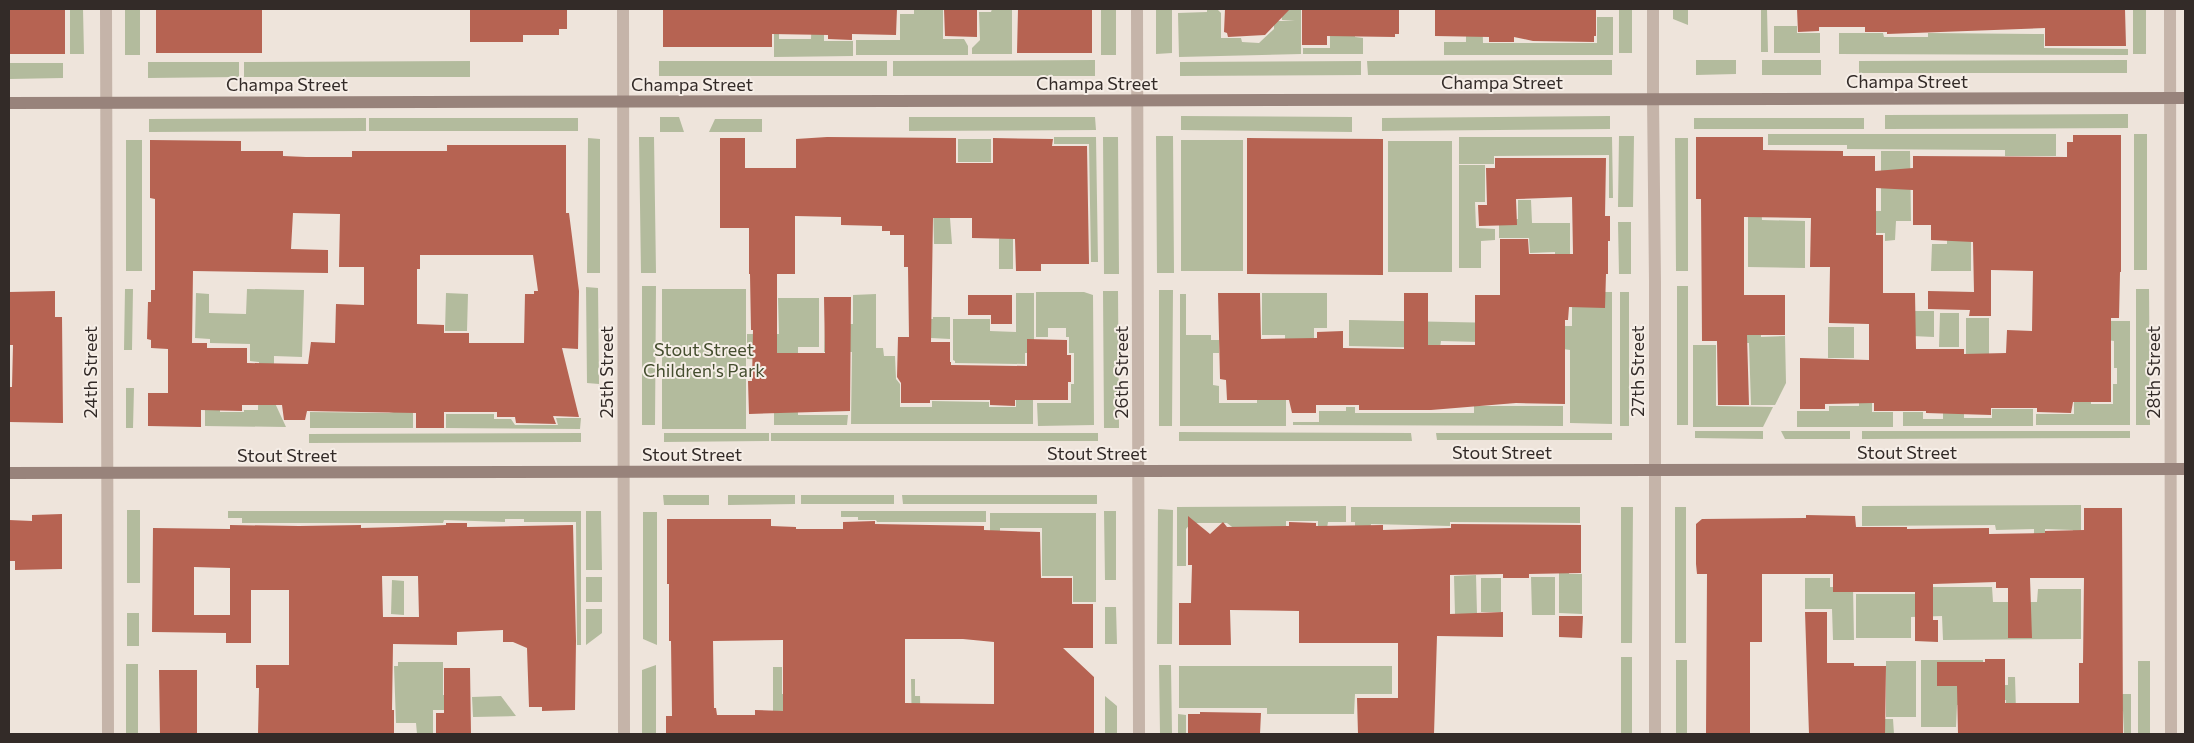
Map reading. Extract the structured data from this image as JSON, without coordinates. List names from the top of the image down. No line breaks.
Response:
{"streets":{"main road":["Champa Street","Stout Street"],"street":["27th Street","24th Street","25th Street","26th Street","28th Street"]},"crossings":[["Champa Street","27th Street"],["Champa Street","24th Street"],["Champa Street","25th Street"],["Champa Street","26th Street"],["Champa Street","28th Street"],["27th Street","Stout Street"],["24th Street","Stout Street"],["25th Street","Stout Street"],["26th Street","Stout Street"],["28th Street","Stout Street"]],"parks":["Stout Street Children's Park"]}
